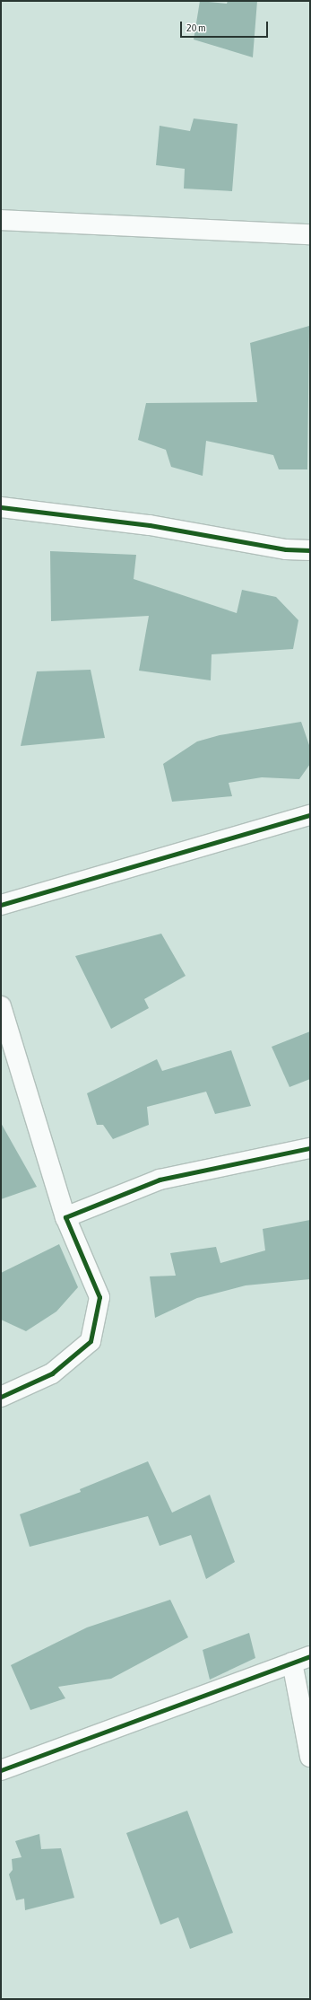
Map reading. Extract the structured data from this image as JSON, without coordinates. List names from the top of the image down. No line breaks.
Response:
{"scale_bar":"20 m"}
